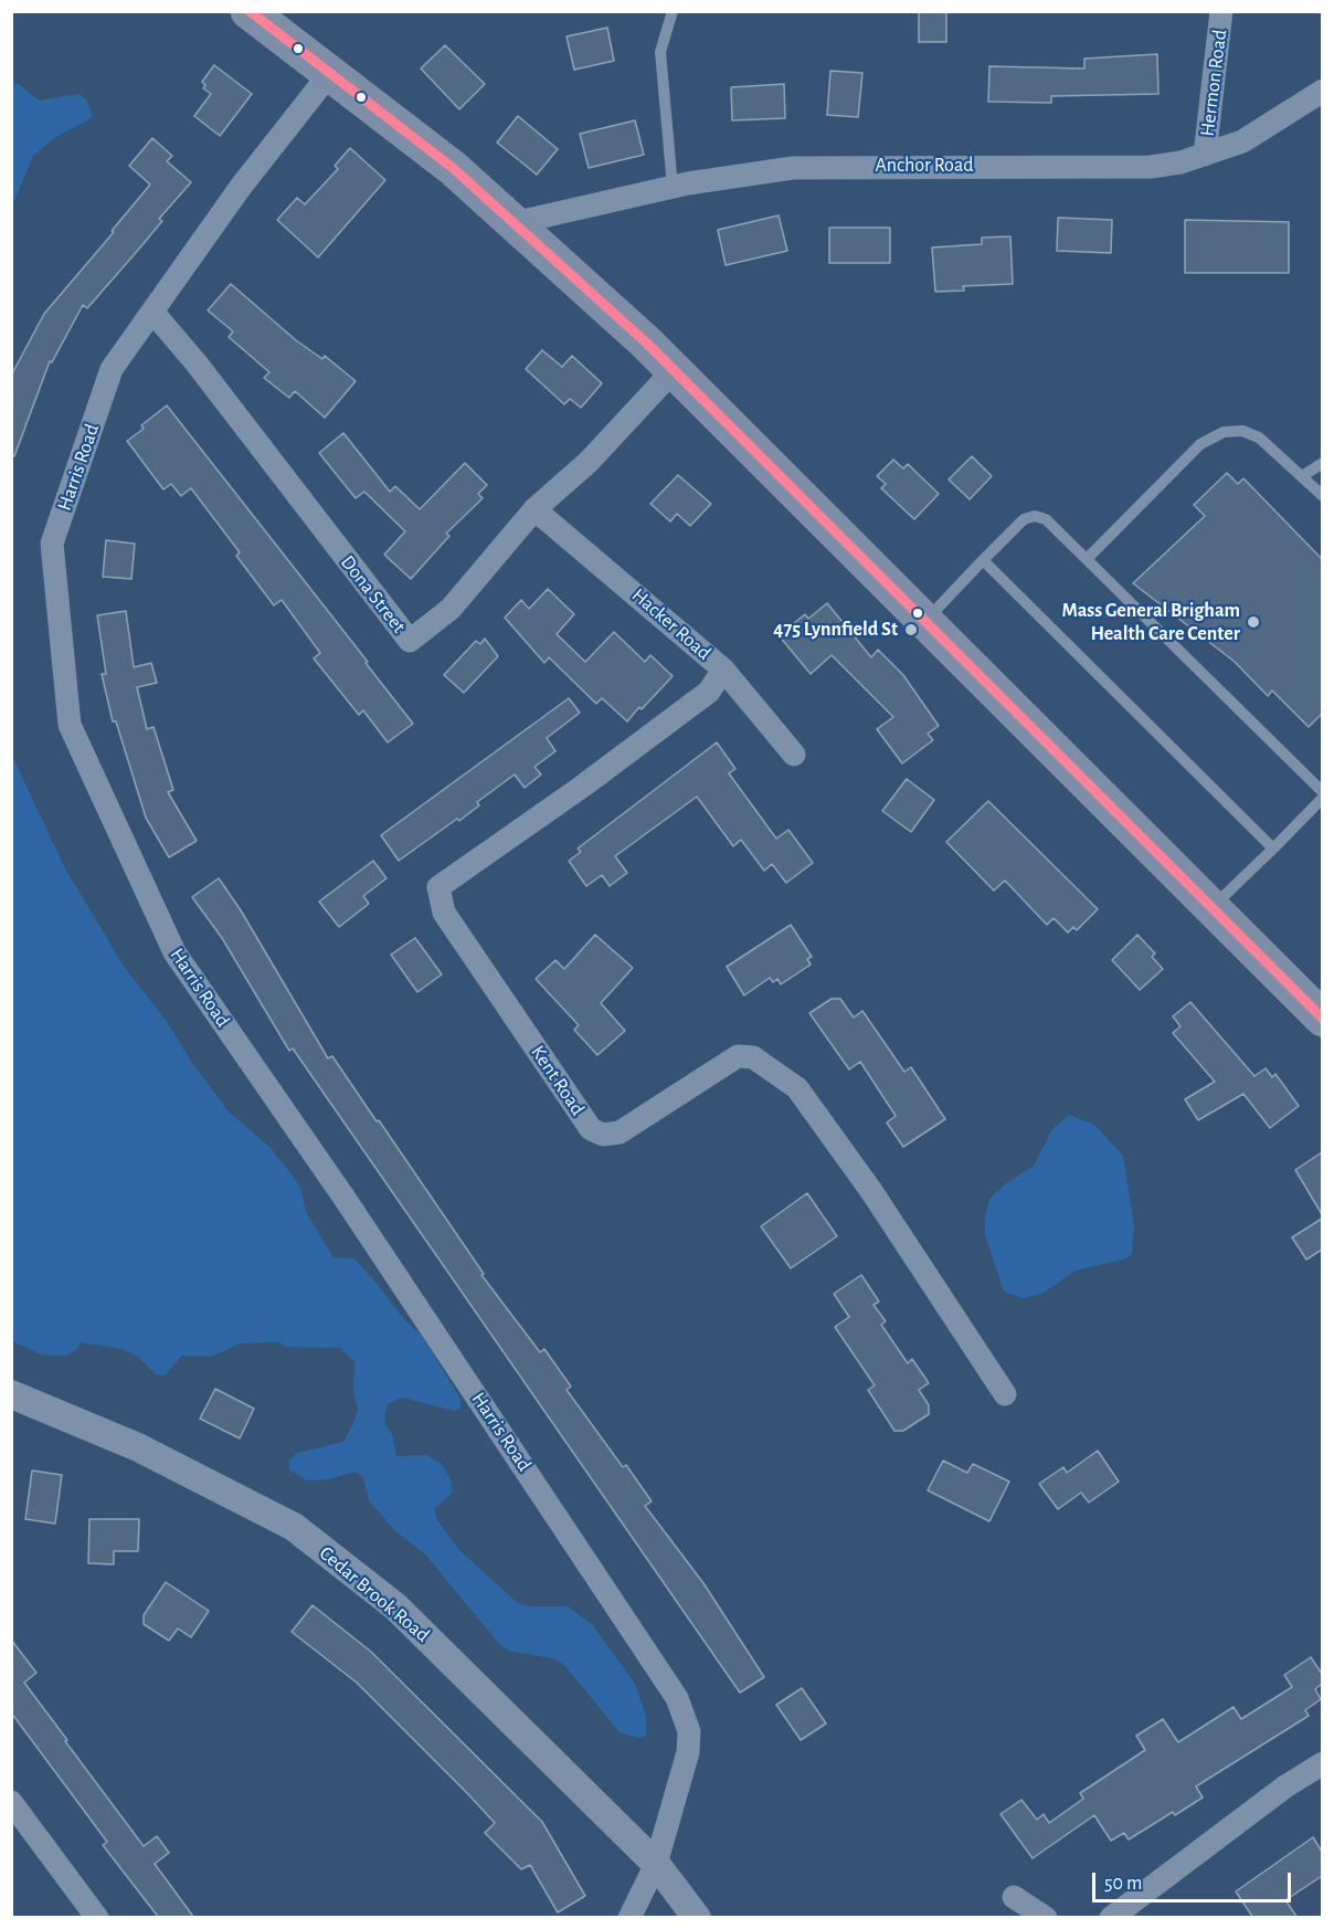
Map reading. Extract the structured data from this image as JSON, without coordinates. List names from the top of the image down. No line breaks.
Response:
{"streets":{"street":["Hermon Road","Anchor Road","Harris Road","Dona Street","Hacker Road","Kent Road","Cedar Brook Road"]},"crossings":[["Hermon Road","Anchor Road"],["Harris Road","Dona Street"],["Harris Road","Cedar Brook Road"],["Dona Street","Hacker Road"],["Hacker Road","Kent Road"]],"places":["Mass General Brigham Health Care Center","475 Lynnfield St"],"scale_bar":"50 m"}
